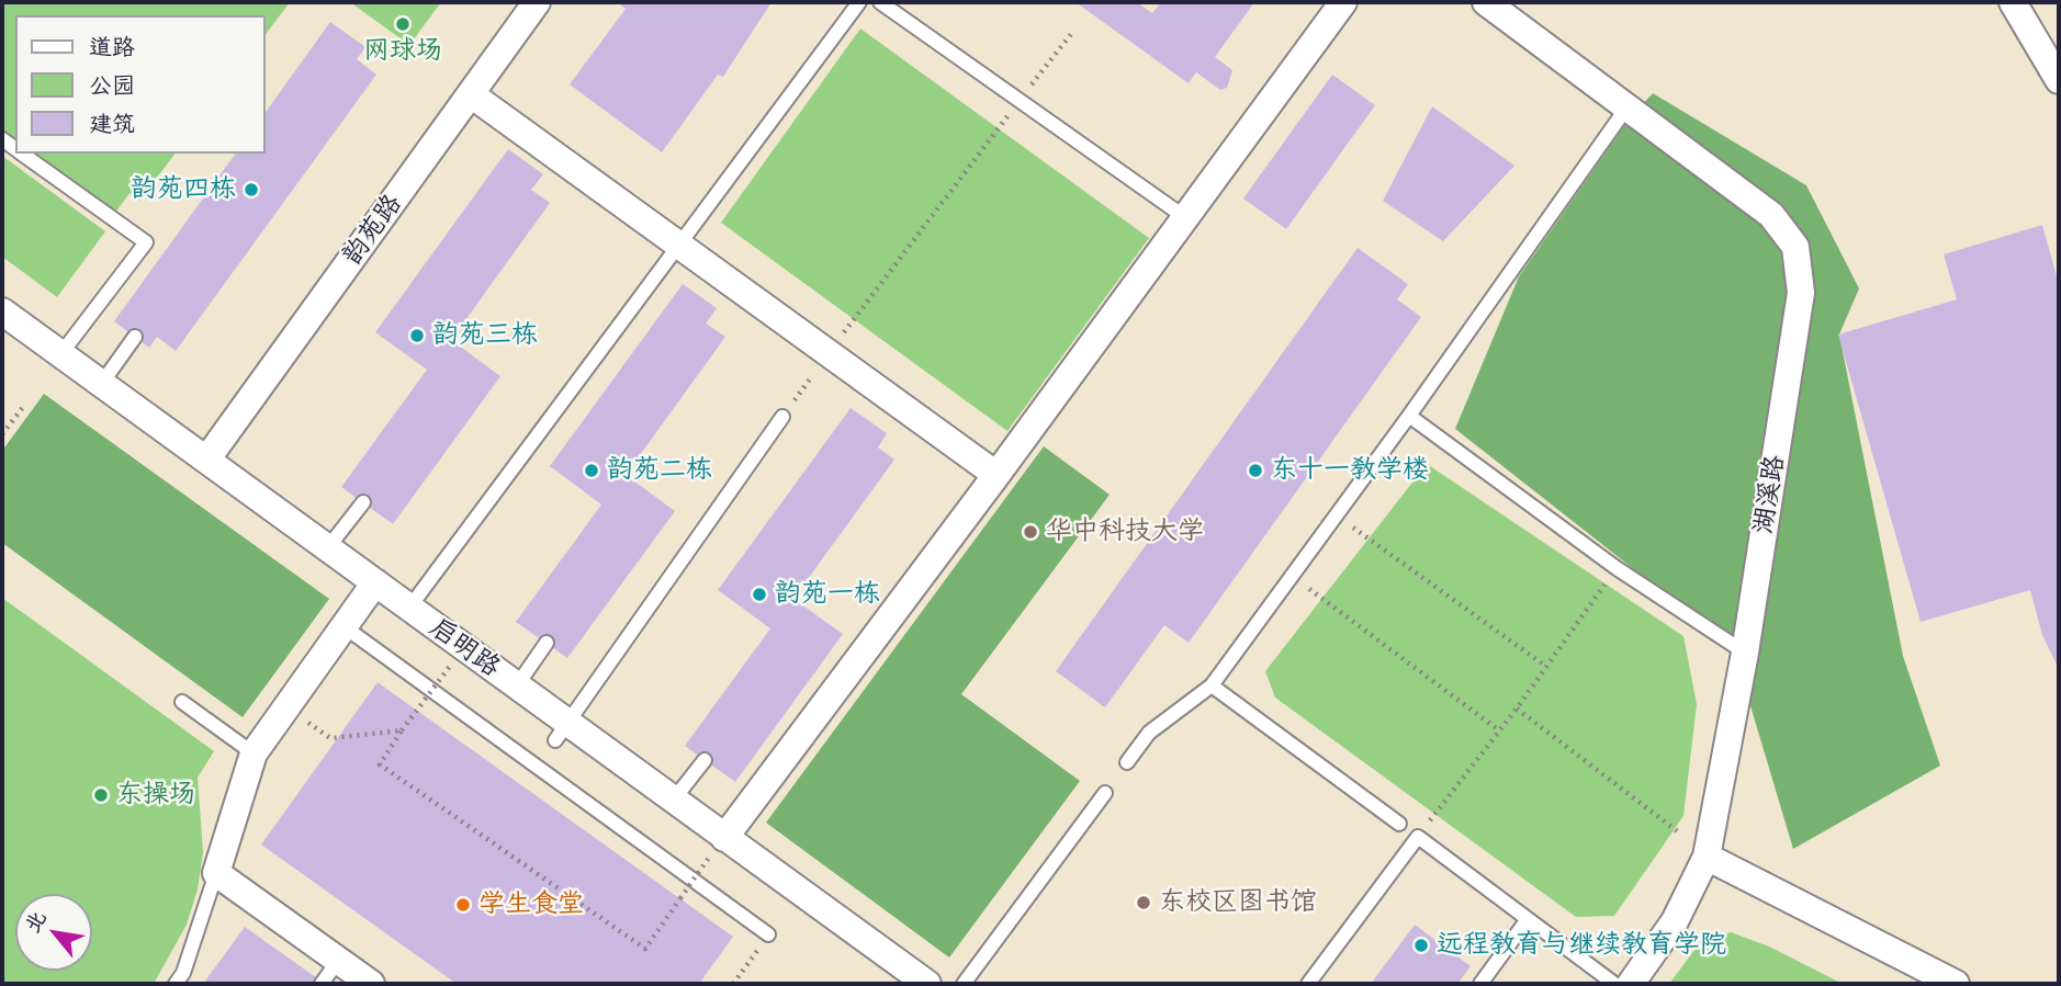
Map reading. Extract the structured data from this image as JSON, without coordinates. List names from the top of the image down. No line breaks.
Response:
{"streets":{"street":["韵苑路","湖溪路","启明路"]},"crossings":[["韵苑路","启明路"]],"places":["网球场","韵苑四栋","韵苑三栋","韵苑二栋","东十一教学楼","华中科技大学","韵苑一栋","东操场","东校区图书馆","学生食堂","远程教育与继续教育学院"],"legend":["道路","公园","建筑"],"north":"top left"}
